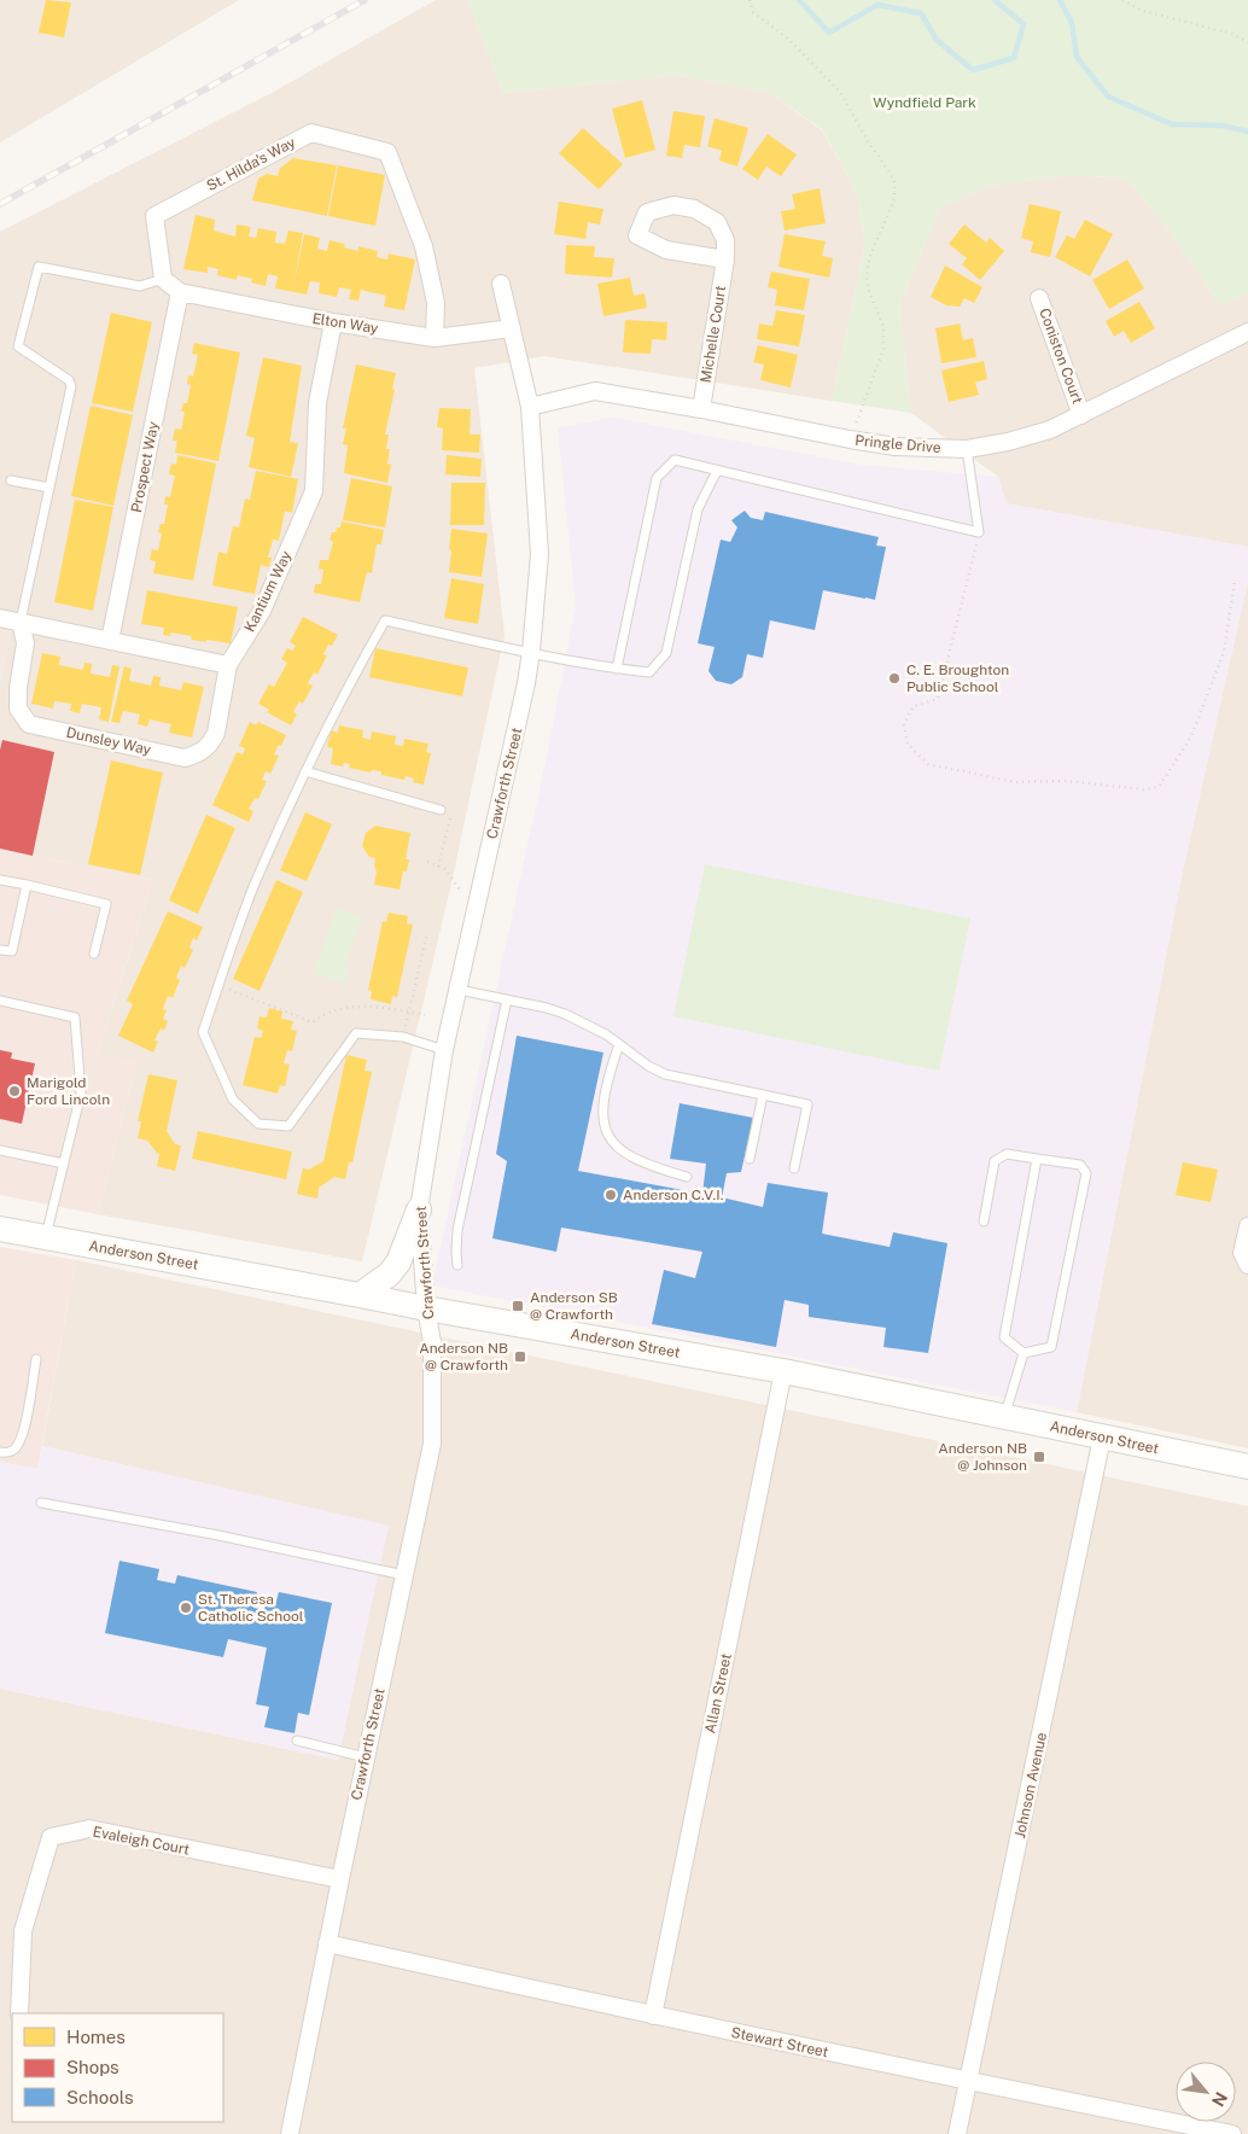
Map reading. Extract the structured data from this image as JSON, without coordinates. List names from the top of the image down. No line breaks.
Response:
{"streets":{"main road":["Anderson Street"],"street":["St. Hilda's Way","Elton Way","Michelle Court","Coniston Court","Pringle Drive","Prospect Way","Kantium Way","Dunsley Way","Crawforth Street","Allan Street","Johnson Avenue","Evaleigh Court","Stewart Street"]},"crossings":[["St. Hilda's Way","Elton Way"],["Elton Way","Prospect Way"],["Elton Way","Kantium Way"],["Elton Way","Crawforth Street"],["Michelle Court","Pringle Drive"],["Coniston Court","Pringle Drive"],["Pringle Drive","Crawforth Street"],["Kantium Way","Dunsley Way"],["Crawforth Street","Anderson Street"],["Crawforth Street","Evaleigh Court"],["Crawforth Street","Stewart Street"],["Anderson Street","Allan Street"],["Anderson Street","Johnson Avenue"],["Allan Street","Stewart Street"],["Johnson Avenue","Stewart Street"]],"parks":["Wyndfield Park"],"places":{"other":["C. E. Broughton Public School","Marigold Ford Lincoln","Anderson C.V.I.","St. Theresa Catholic School"],"transit":["Anderson SB @ Crawforth","Anderson NB @ Crawforth","Anderson NB @ Johnson"]},"legend":["Homes","Shops","Schools"],"north":"bottom right"}
